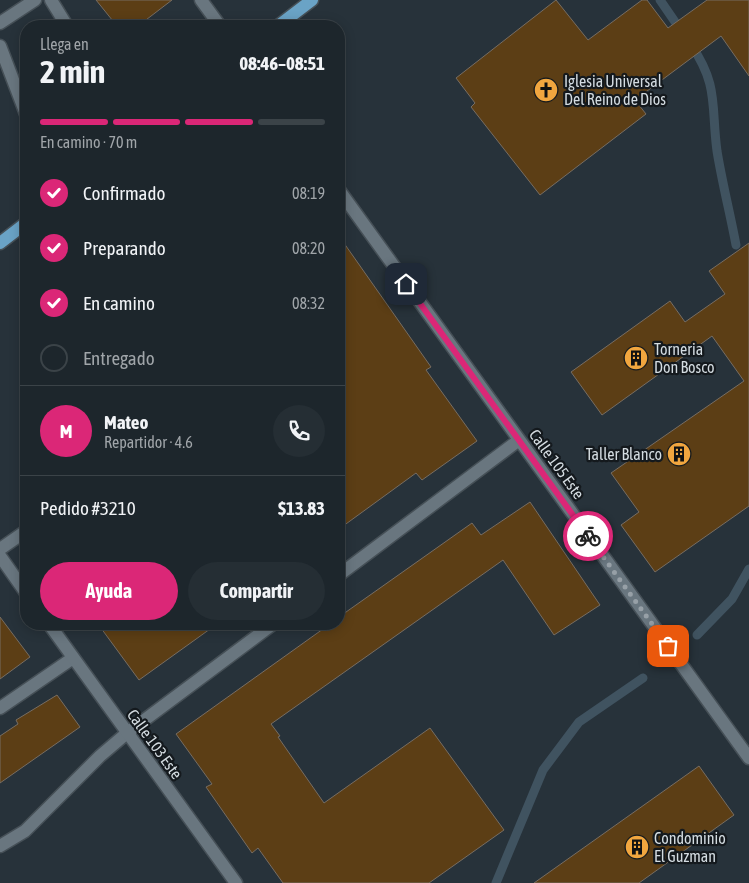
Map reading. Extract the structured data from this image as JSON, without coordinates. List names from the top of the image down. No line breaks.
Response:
{"streets":{"street":["Calle 105 Este","Calle 103 Este"]},"places":{"church":["Iglesia Universal Del Reino de Dios"],"building":["Torneria Don Bosco","Taller Blanco","Condominio El Guzman"]},"page":{"heading":["2 min","Llega en","08:46–08:51"],"panel":["Mateo","Repartidor · 4.6","Pedido #3210","$13.83"],"bar":"En camino · 70 m","list":[["Confirmado","08:19"],["Preparando","08:20"],["En camino","08:32"],"Entregado"],"round":"M","buttons":["Ayuda","Compartir"]}}
